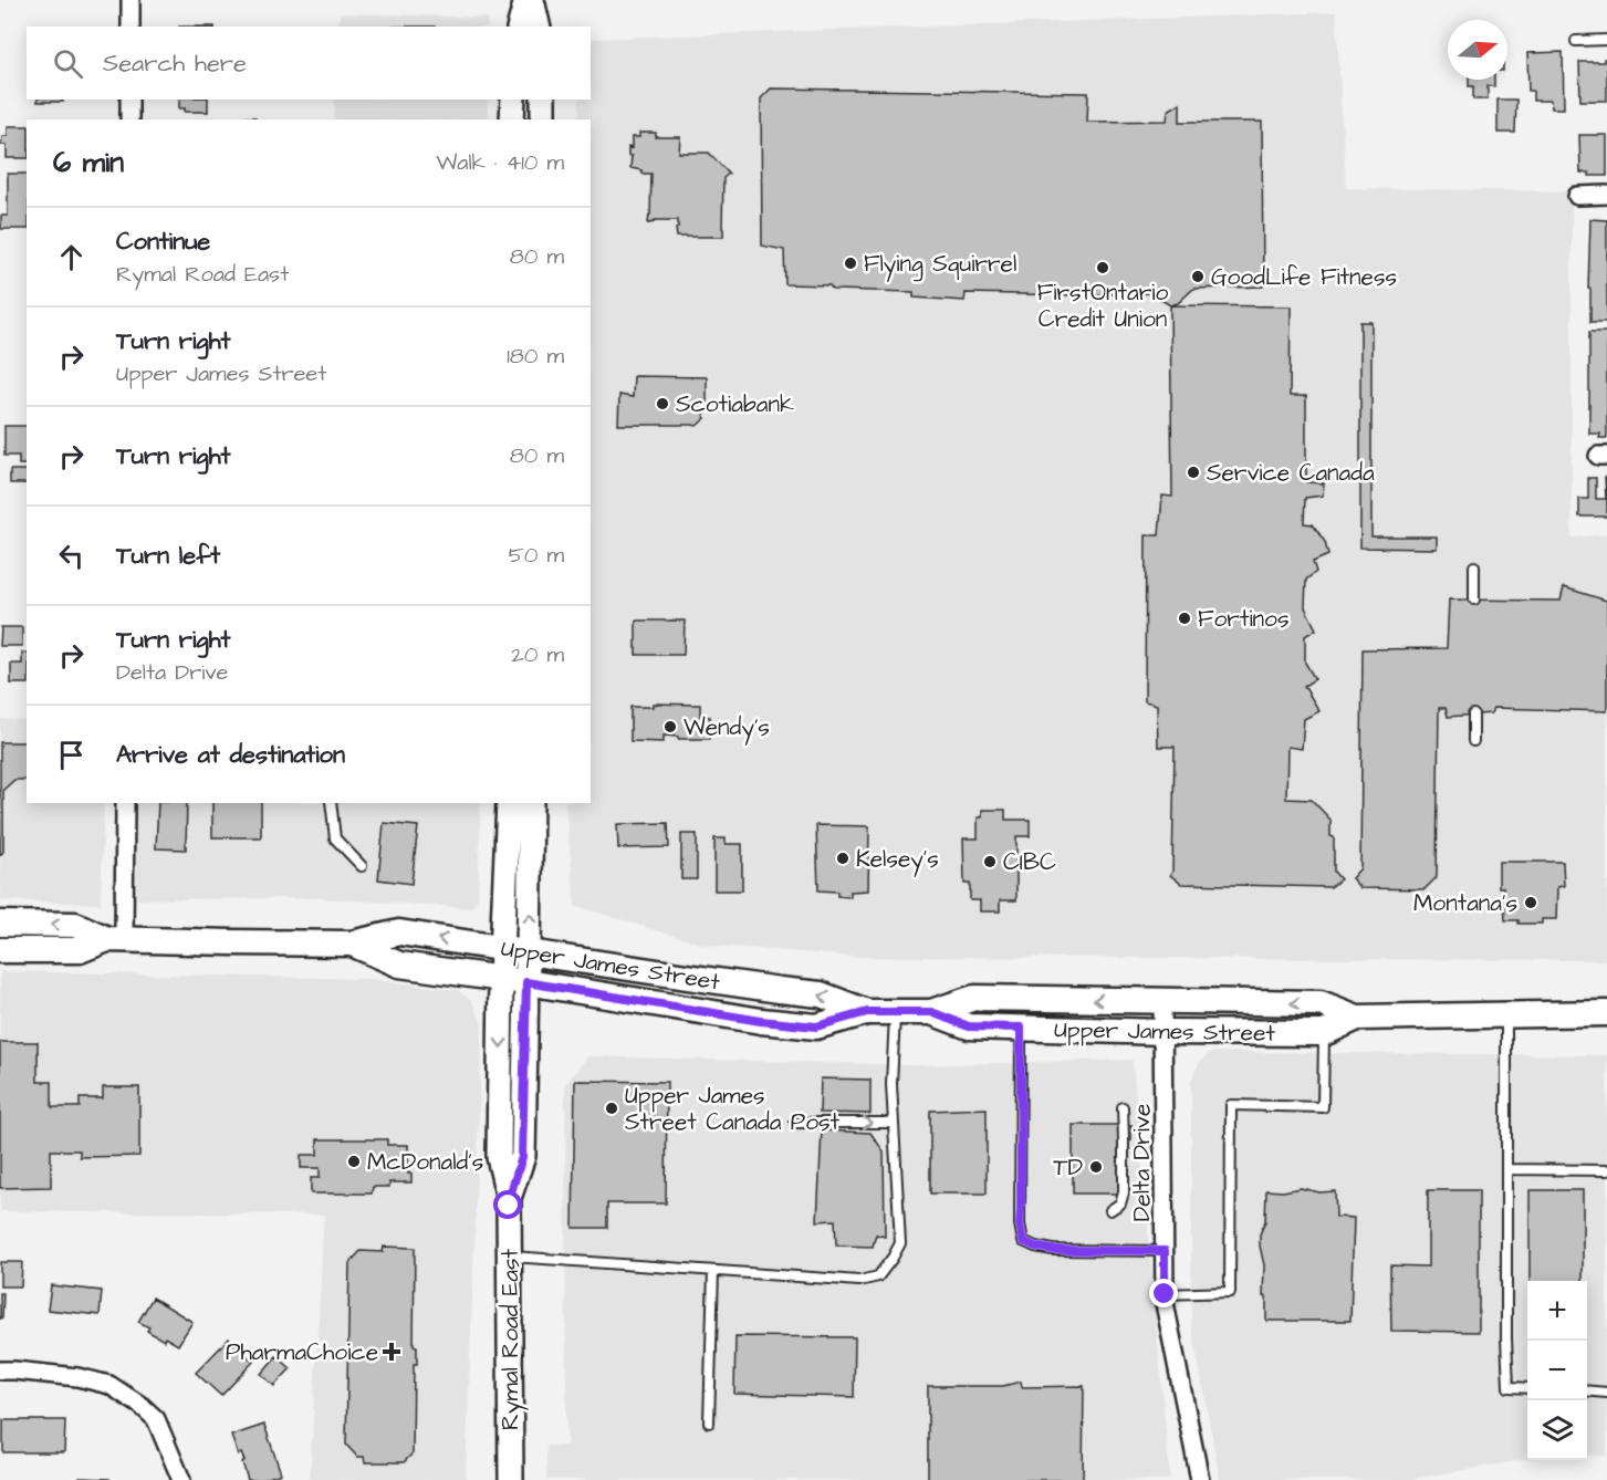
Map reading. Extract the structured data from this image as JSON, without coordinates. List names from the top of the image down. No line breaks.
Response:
{"streets":{"main road":["Upper James Street","Rymal Road East"],"street":["Delta Drive"]},"crossings":[["Upper James Street","Delta Drive"],["Upper James Street","Rymal Road East"]],"places":{"other":["Flying Squirrel","FirstOntario Credit Union","GoodLife Fitness","Scotiabank","Service Canada","Fortinos","Wendy's","Kelsey's","CIBC","Montana's","Upper James Street Canada Post","McDonald's","TD"],"health":["PharmaChoice"]},"north":"right","page":{"search":"Search here","heading":["6 min","Walk · 410 m"],"list":[["Continue","Rymal Road East","80 m"],["Turn right","Upper James Street","180 m"],["Turn right","80 m"],["Turn left","50 m"],["Turn right","Delta Drive","20 m"],"Arrive at destination"],"map_buttons":["+","−"]}}
